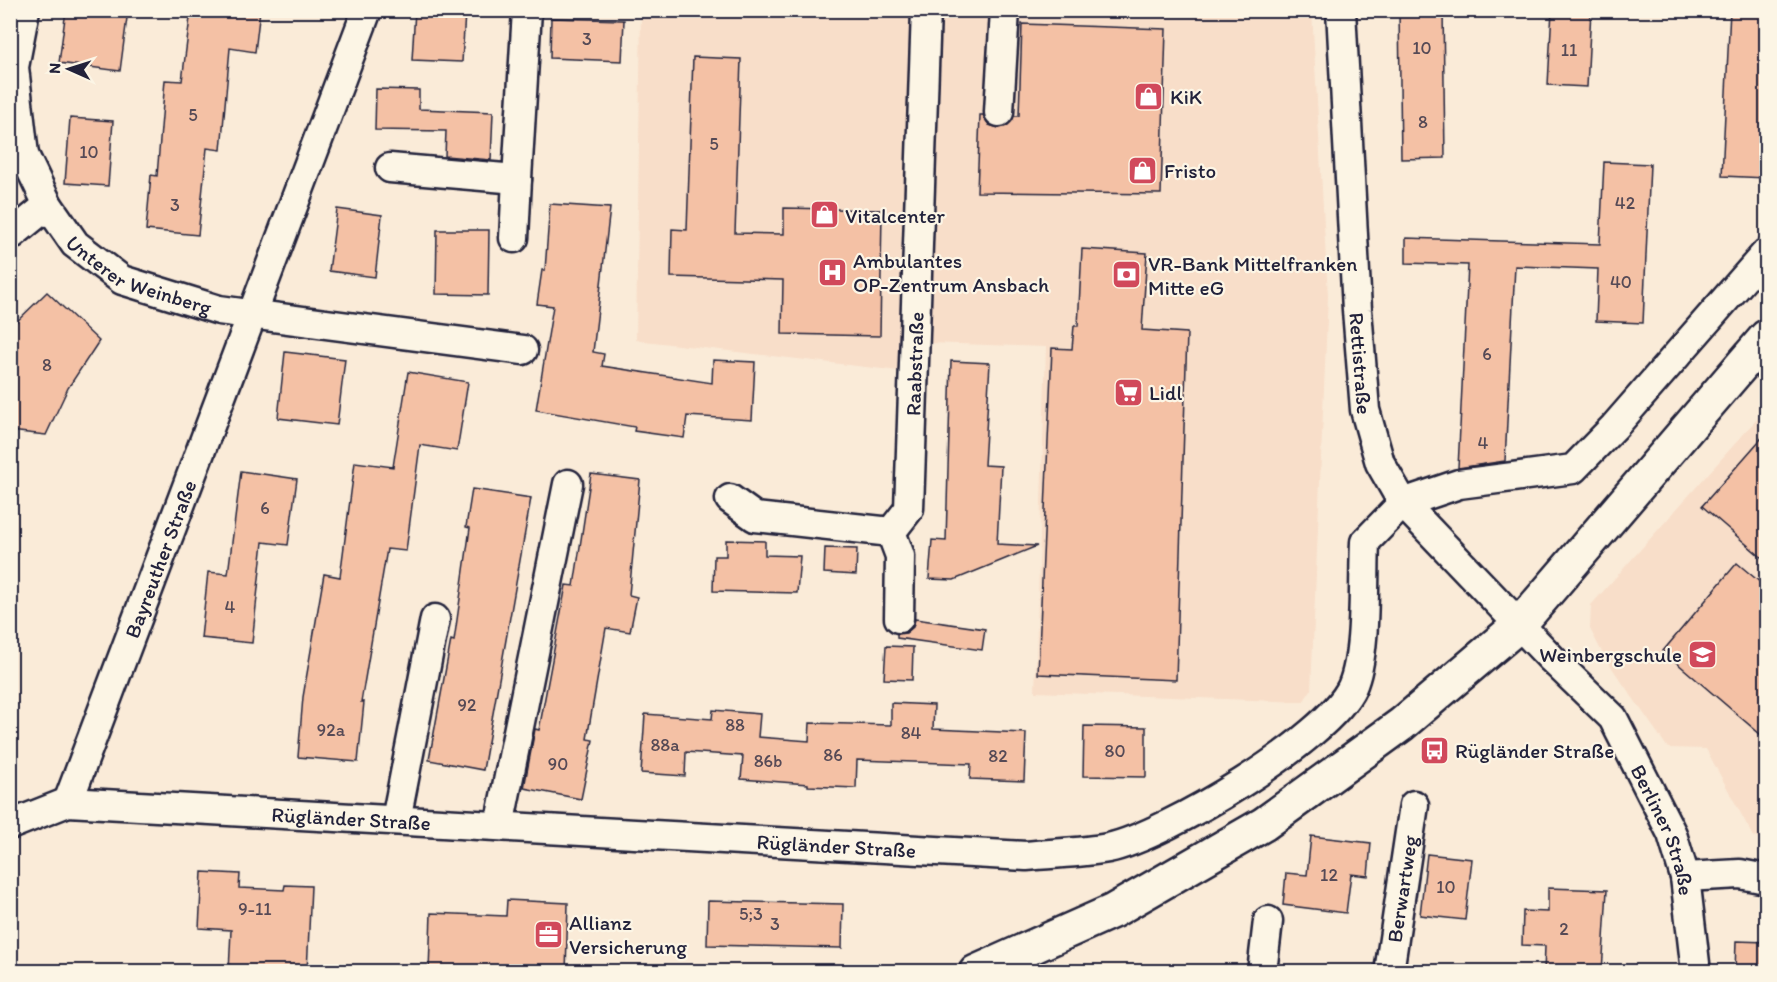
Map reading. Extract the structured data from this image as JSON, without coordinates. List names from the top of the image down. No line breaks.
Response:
{"streets":{"street":["Unterer Weinberg","Rettistraße","Raabstraße","Bayreuther Straße","Rügländer Straße","Berliner Straße","Berwartweg"]},"crossings":[["Unterer Weinberg","Bayreuther Straße"],["Rettistraße","Rügländer Straße"],["Rettistraße","Berliner Straße"],["Bayreuther Straße","Rügländer Straße"]],"places":{"shop":["KiK","Fristo","Vitalcenter"],"hospital":["Ambulantes OP-Zentrum Ansbach"],"bank":["VR-Bank Mittelfranken Mitte eG"],"supermarket":["Lidl"],"school or university":["Weinbergschule"],"bus stop":["Rügländer Straße"],"office":["Allianz Versicherung"]},"house_numbers":["3","10","11","5","8","5","10","42","3","40","6","8","4","6","4","92","88","92a","84","88a","80","86","82","86b","90","12","10","9-11","5;3","3","2"],"north":"left"}
